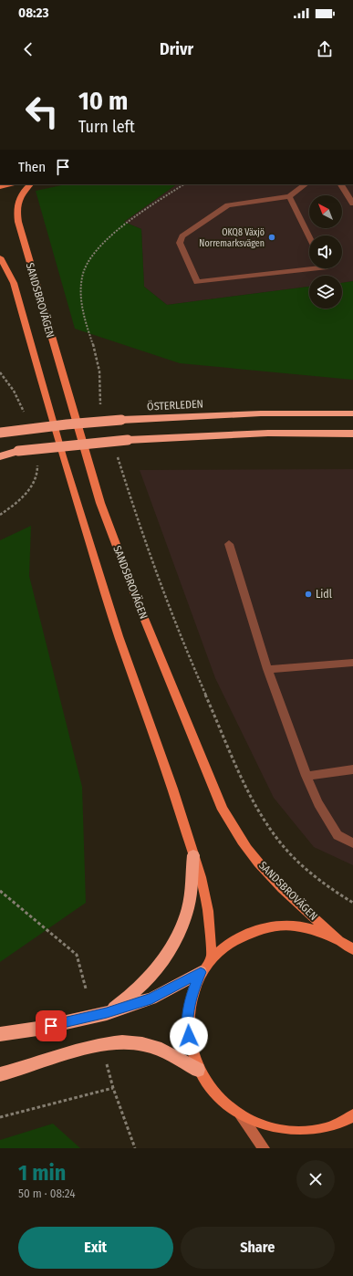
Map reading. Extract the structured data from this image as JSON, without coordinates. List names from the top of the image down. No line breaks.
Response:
{"streets":{"highway":["ÖSTERLEDEN"],"main road":["SANDSBROVÄGEN"]},"places":["OKQ8 Växjö Norremarksvägen","Lidl"],"north":"top left","page":{"status":"08:23","header":"Drivr","turn":["10 m","Turn left"],"then":"Then","heading":["1 min","50 m · 08:24"],"buttons":["Exit","Share"]}}
